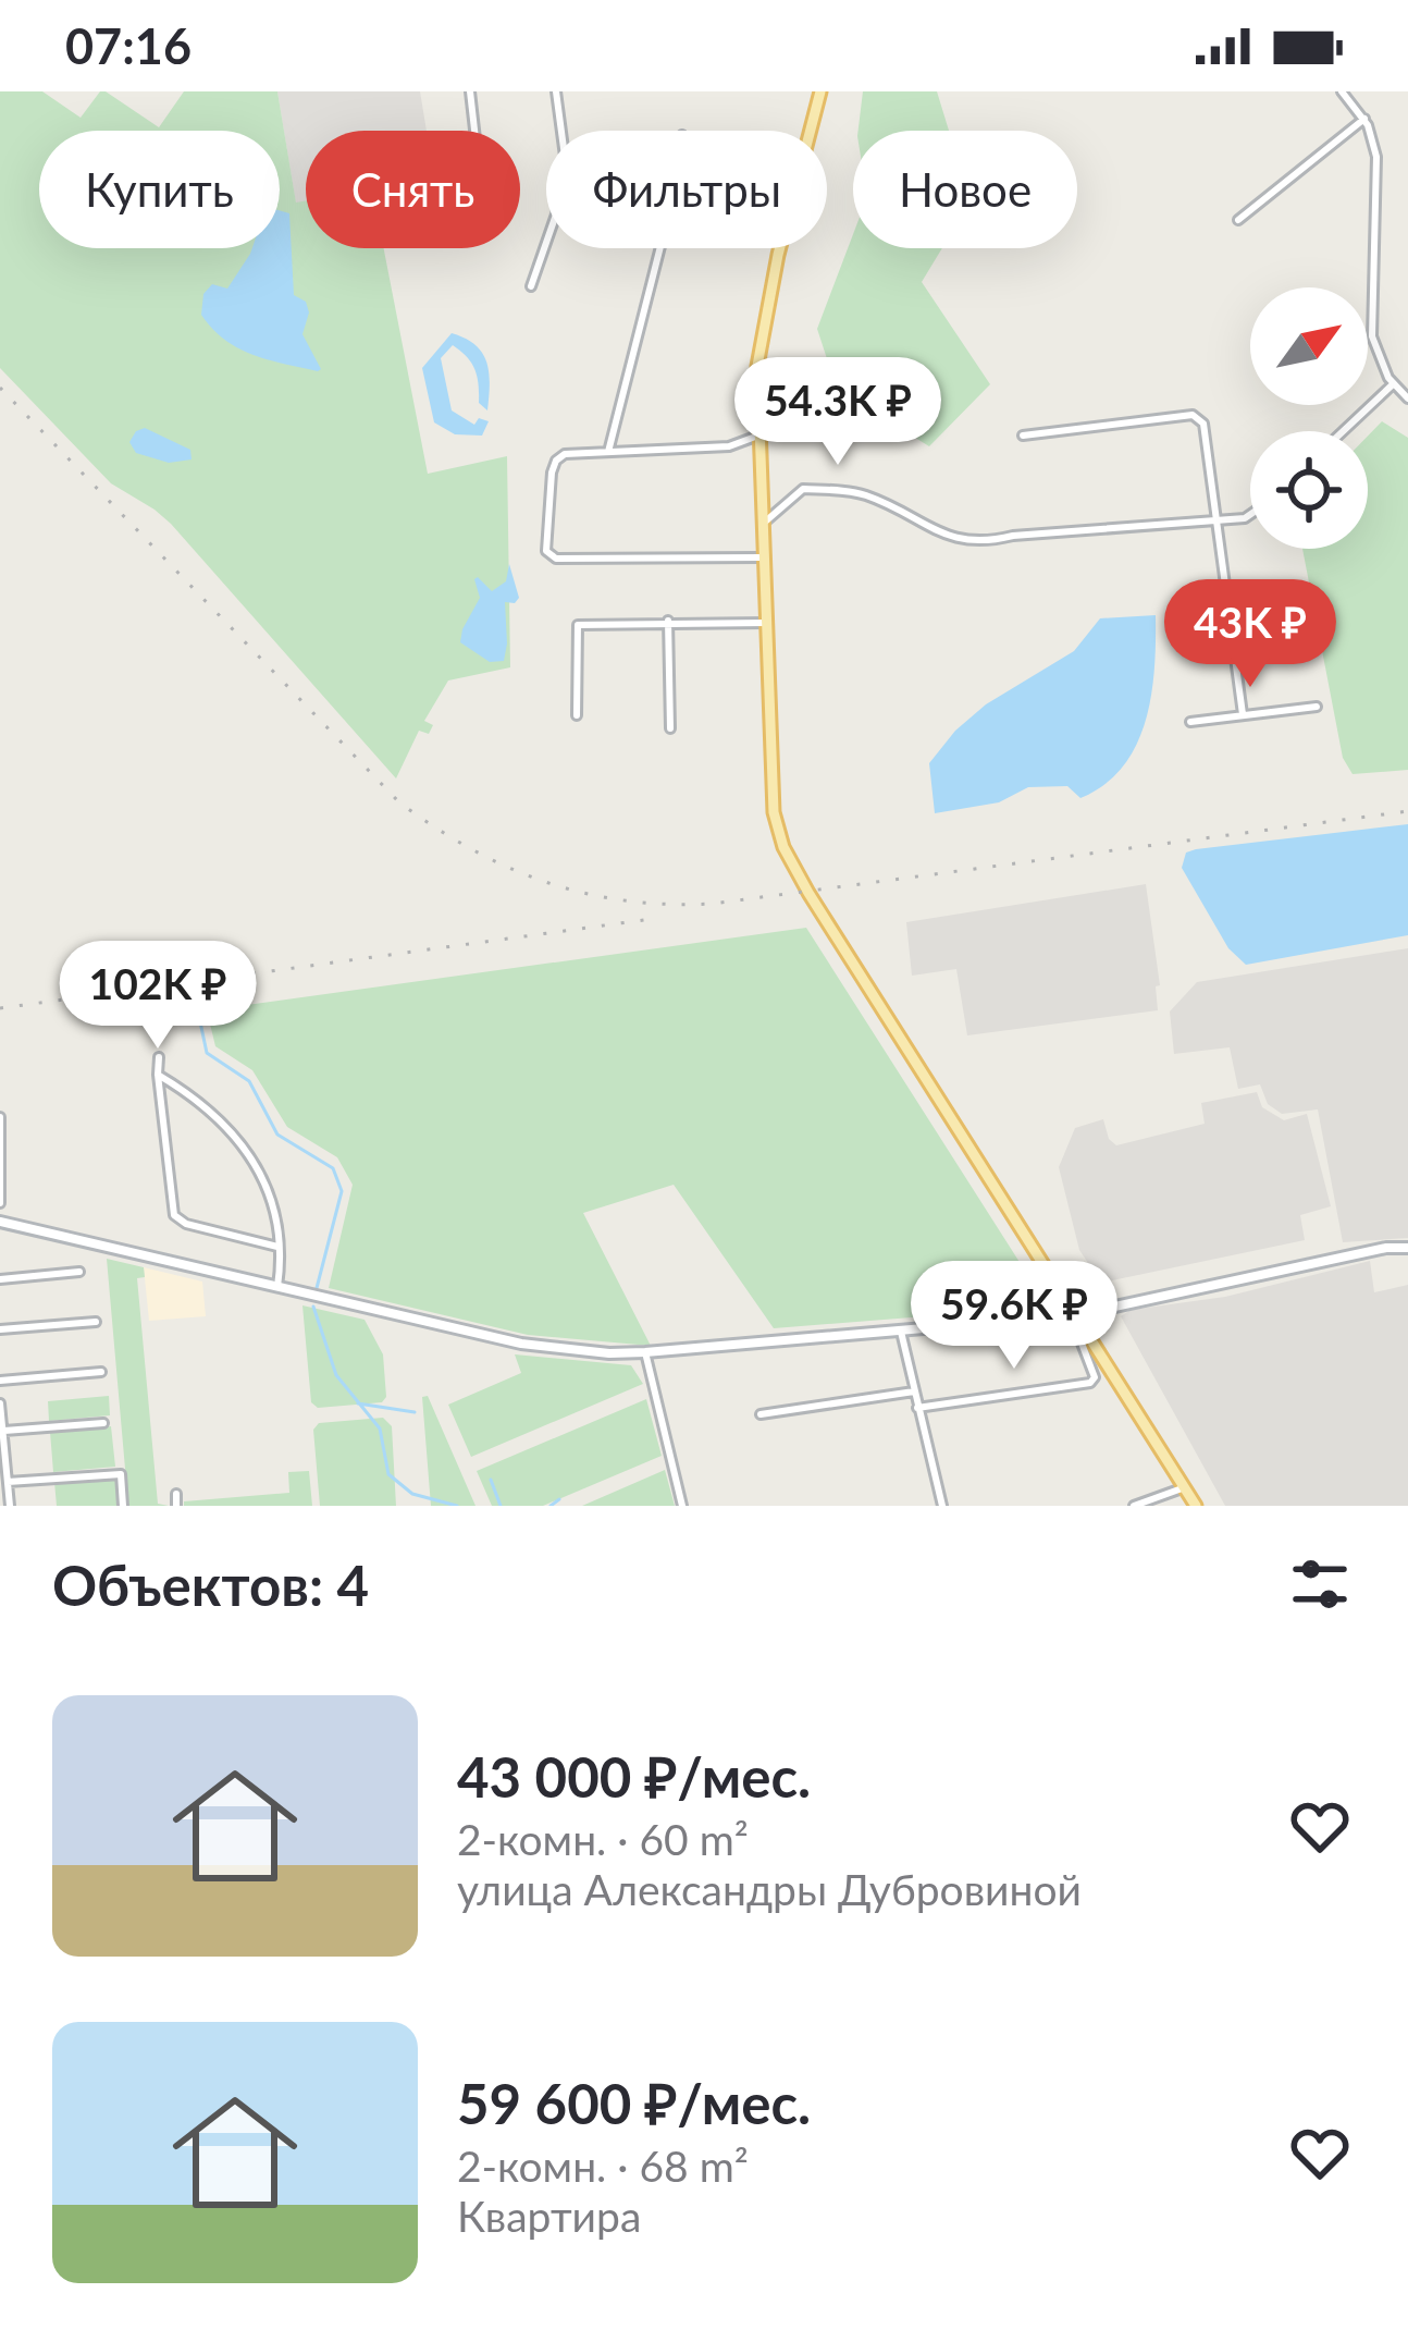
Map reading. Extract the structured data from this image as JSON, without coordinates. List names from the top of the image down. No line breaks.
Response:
{"north":"top right","page":{"status":"07:16","chip":["Купить","Снять","Фильтры","Новое"],"price":["54.3K ₽","43K ₽","102K ₽","59.6K ₽"],"heading":"Объектов: 4","list":[{"name":"43 000 ₽/мес.","note":"2-комн. · 60 m² · улица Александры Дубровиной"},{"name":"59 600 ₽/мес.","note":"2-комн. · 68 m² · Квартира"}]}}
